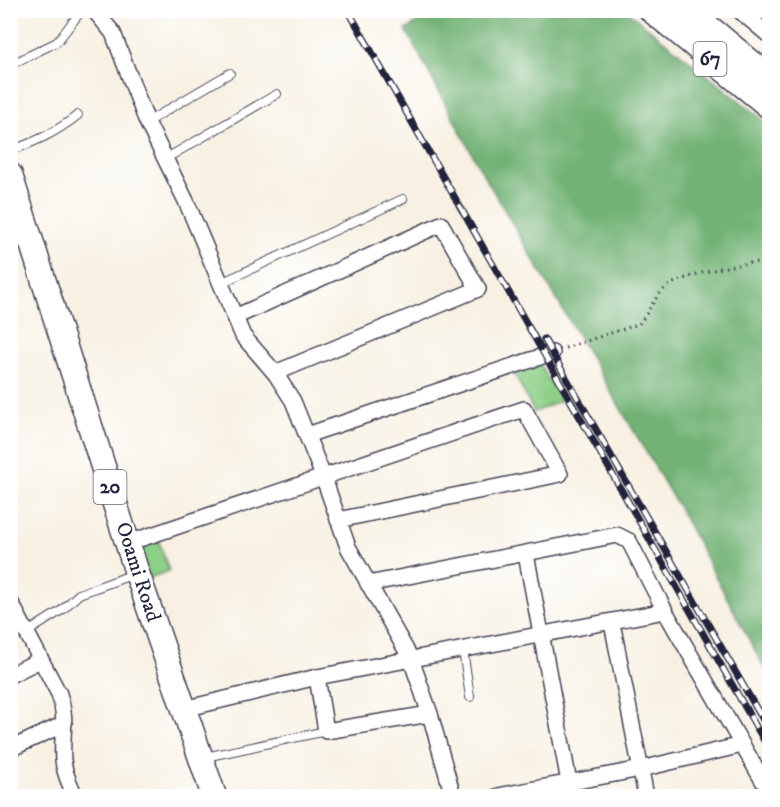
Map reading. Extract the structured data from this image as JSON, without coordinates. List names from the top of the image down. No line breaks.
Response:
{"streets":{"main road":["67","20","Ooami Road"]}}
